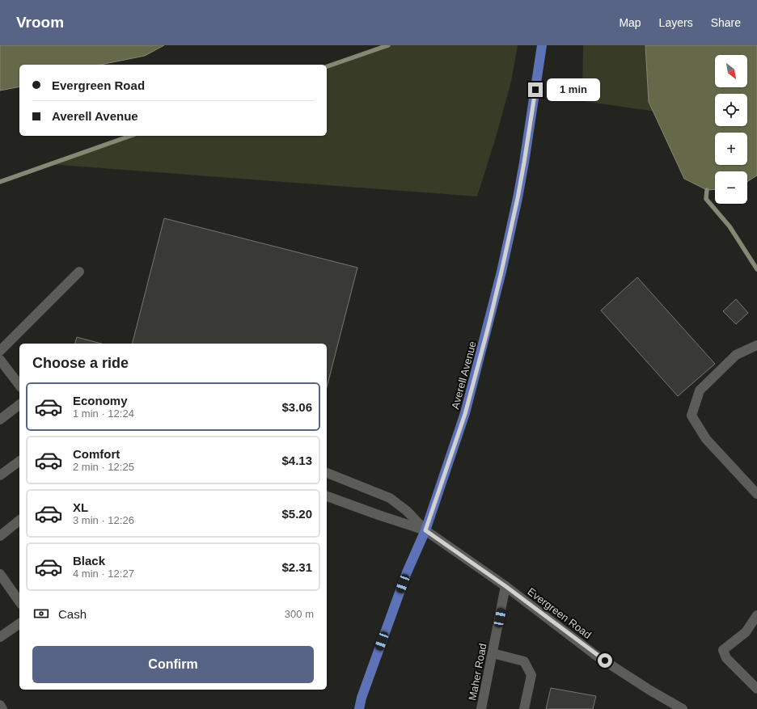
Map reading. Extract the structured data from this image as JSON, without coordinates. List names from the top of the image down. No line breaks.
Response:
{"streets":{"main road":["Averell Avenue"],"street":["Evergreen Road","Maher Road"]},"crossings":[["Averell Avenue","Evergreen Road"],["Evergreen Road","Maher Road"]],"north":"bottom right","page":{"header":"Vroom","nav":["Map","Layers","Share"],"map_buttons":["+","−"],"banner":["Evergreen Road","Averell Avenue"],"bubble":"1 min","heading":"Choose a ride","list":[{"name":"Economy","note":"1 min · 12:24","value":"$3.06"},{"name":"Comfort","note":"2 min · 12:25","value":"$4.13"},{"name":"XL","note":"3 min · 12:26","value":"$5.20"},{"name":"Black","note":"4 min · 12:27","value":"$2.31"}],"pay":["Cash","300 m"],"buttons":"Confirm"}}
